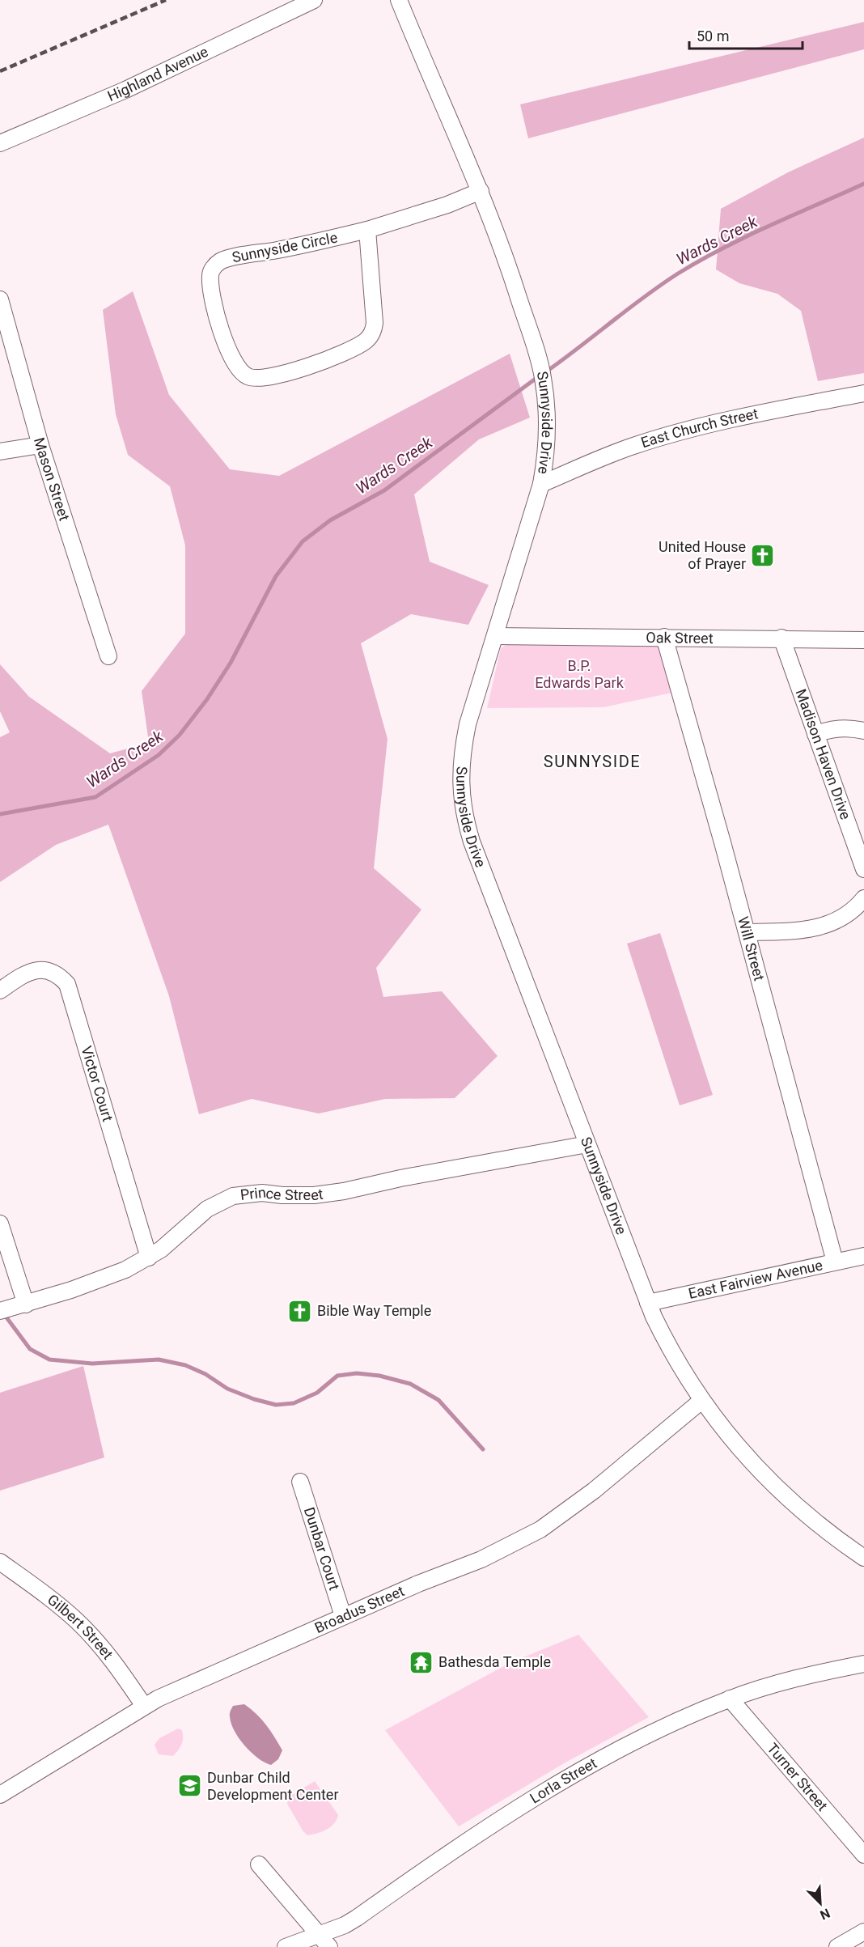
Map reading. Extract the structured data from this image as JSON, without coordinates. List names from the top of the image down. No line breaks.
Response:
{"streets":{"street":["Highland Avenue","Sunnyside Circle","Sunnyside Drive","East Church Street","Mason Street","Oak Street","Madison Haven Drive","Will Street","Victor Court","Prince Street","East Fairview Avenue","Dunbar Court","Broadus Street","Gilbert Street","Turner Street","Lorla Street"]},"crossings":[["Sunnyside Circle","Sunnyside Drive"],["Sunnyside Drive","East Church Street"],["Sunnyside Drive","Oak Street"],["Sunnyside Drive","Prince Street"],["Sunnyside Drive","East Fairview Avenue"],["Sunnyside Drive","Broadus Street"],["Oak Street","Madison Haven Drive"],["Oak Street","Will Street"],["Will Street","East Fairview Avenue"],["Victor Court","Prince Street"],["Dunbar Court","Broadus Street"],["Broadus Street","Gilbert Street"],["Turner Street","Lorla Street"]],"districts":["SUNNYSIDE"],"water":["Wards Creek"],"parks":["B.P. Edwards Park"],"places":{"church":["United House of Prayer","Bible Way Temple"],"temple":["Bathesda Temple"],"school or university":["Dunbar Child Development Center"]},"scale_bar":"50 m","north":"bottom right"}
